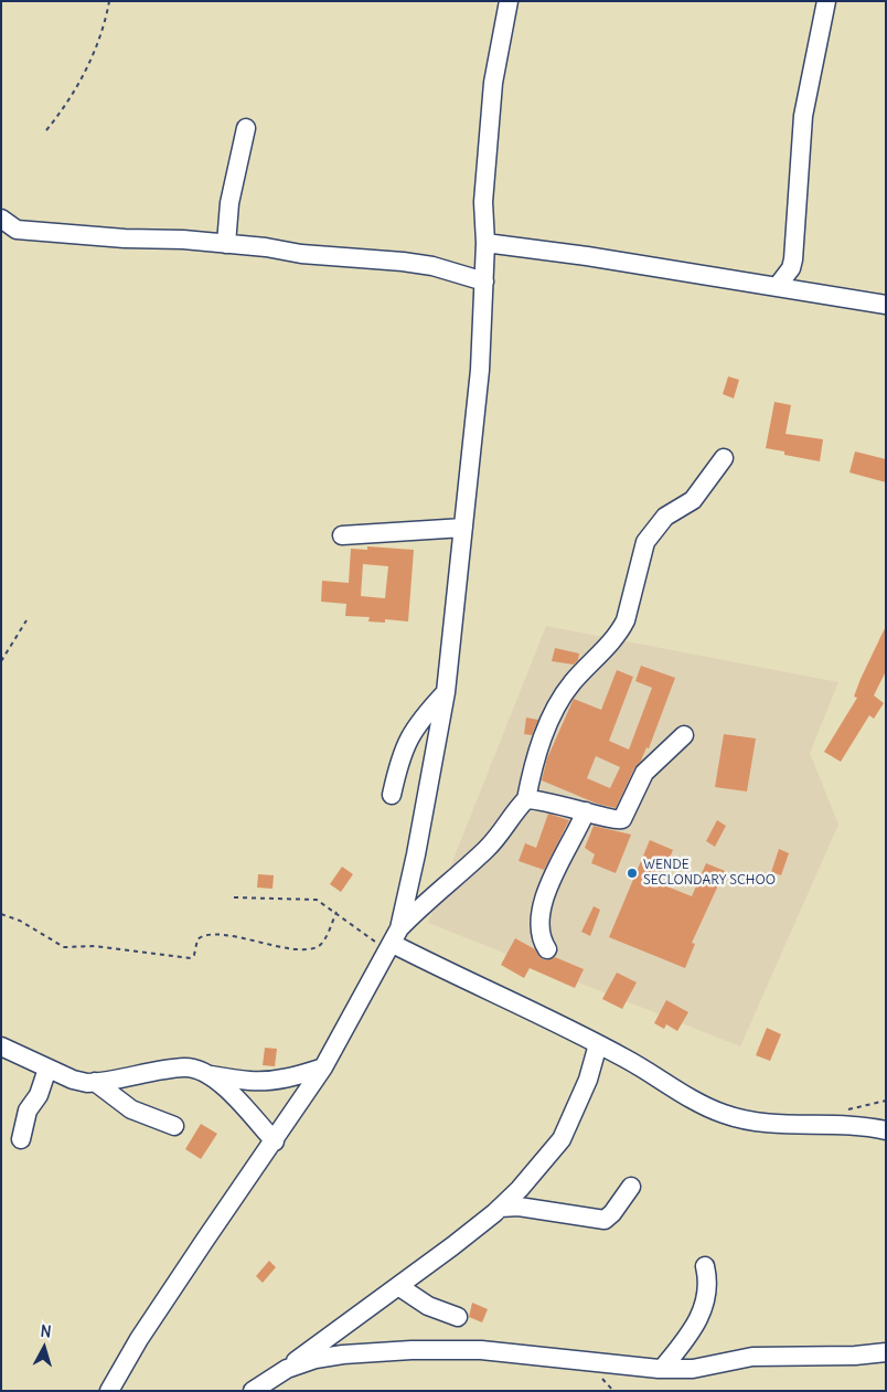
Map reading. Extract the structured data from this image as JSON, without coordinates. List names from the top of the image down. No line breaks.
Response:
{"places":["WENDE SECLONDARY SCHOO"],"north":"top"}
